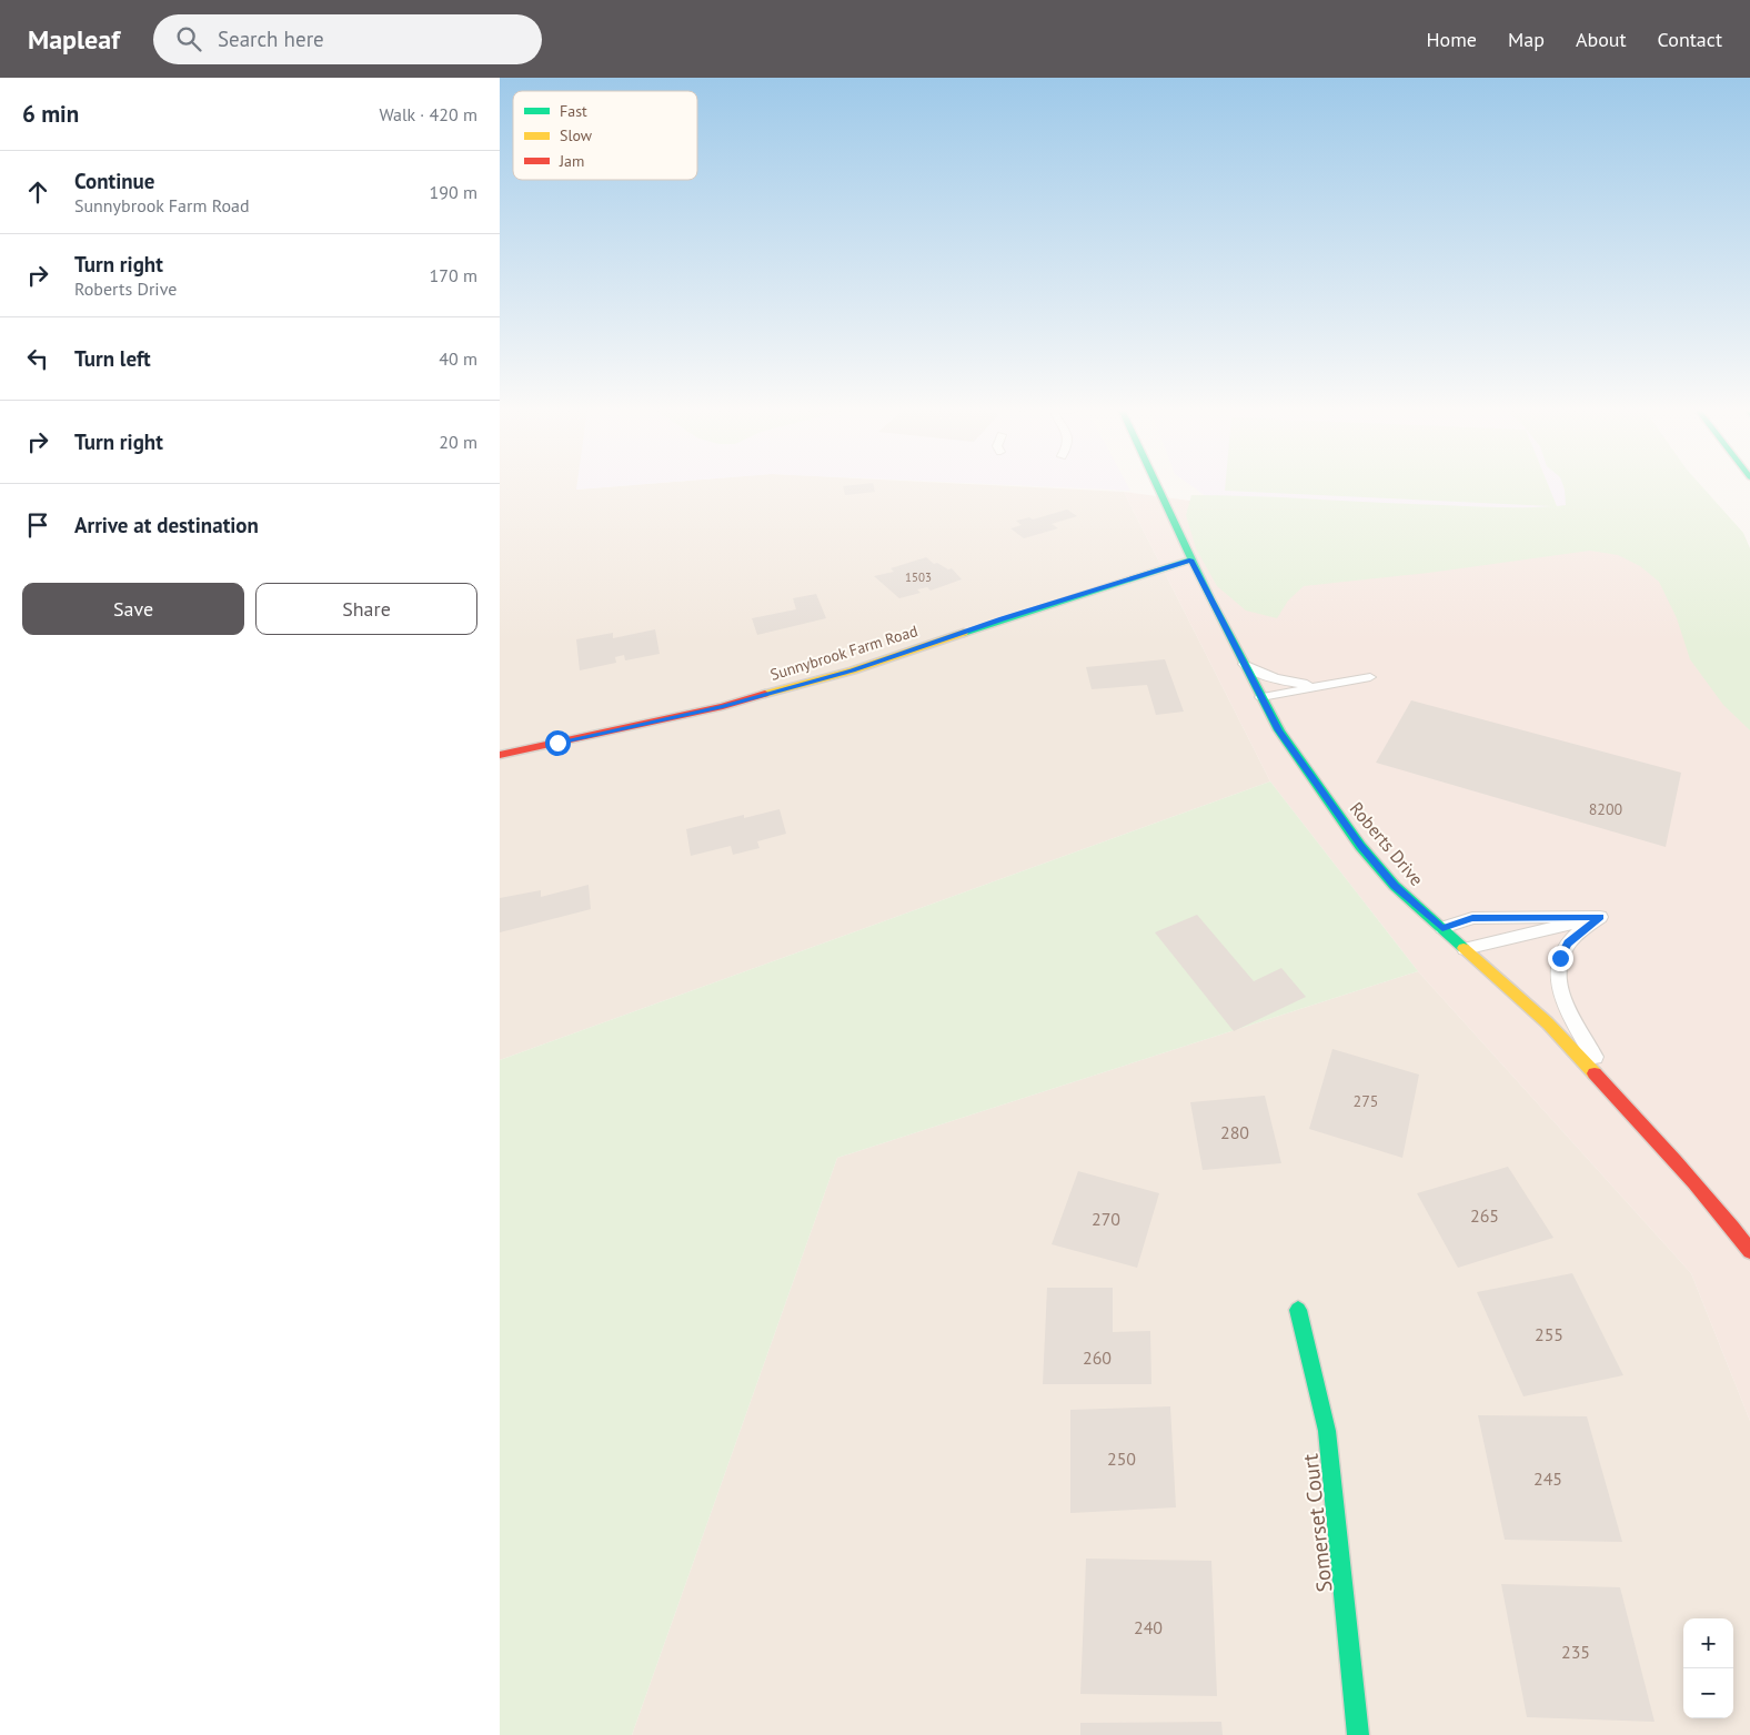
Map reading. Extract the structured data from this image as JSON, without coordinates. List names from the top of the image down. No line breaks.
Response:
{"streets":{"main road":["Sunnybrook Farm Road","Roberts Drive","Somerset Court"]},"crossings":[["Sunnybrook Farm Road","Roberts Drive"]],"house_numbers":["1503","8200","275","280","265","270","255","260","250","245","240","235"],"legend":["Fast","Slow","Jam"],"page":{"header":"Mapleaf","search":"Search here","nav":["Home","Map","About","Contact"],"heading":["6 min","Walk · 420 m"],"list":[["Continue","Sunnybrook Farm Road","190 m"],["Turn right","Roberts Drive","170 m"],["Turn left","40 m"],["Turn right","20 m"],"Arrive at destination"],"buttons":["Save","Share"],"map_buttons":["+","−"]}}
